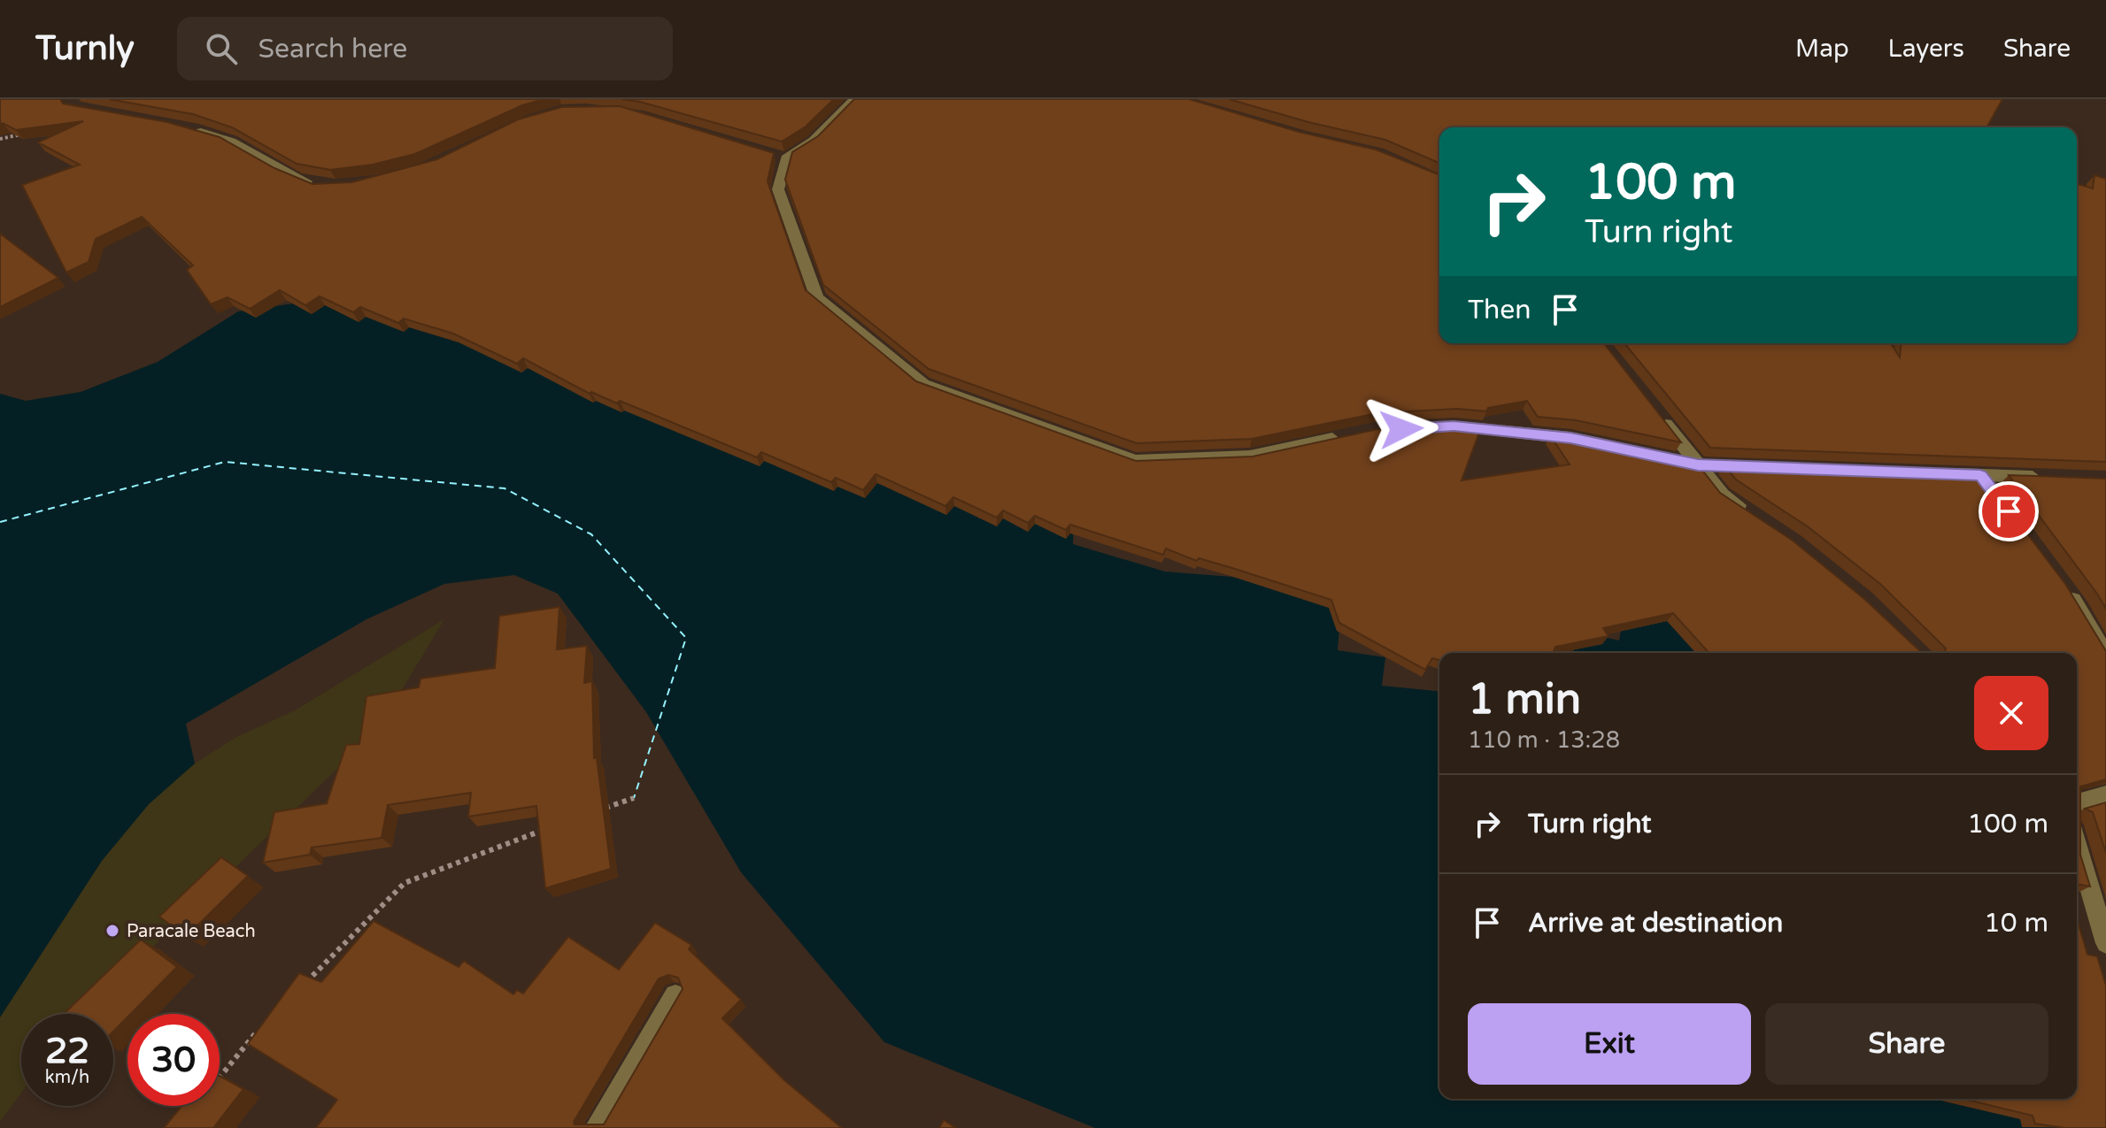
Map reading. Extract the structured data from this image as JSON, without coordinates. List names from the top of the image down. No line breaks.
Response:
{"places":["Paracale Beach"],"page":{"header":"Turnly","search":"Search here","nav":["Map","Layers","Share"],"turn":["100 m","Turn right"],"then":"Then","heading":["1 min","110 m · 13:28"],"list":[{"name":"Turn right","value":"100 m"},{"name":"Arrive at destination","value":"10 m"}],"buttons":["Exit","Share"],"speed":"22 km/h","limit":"30"}}
